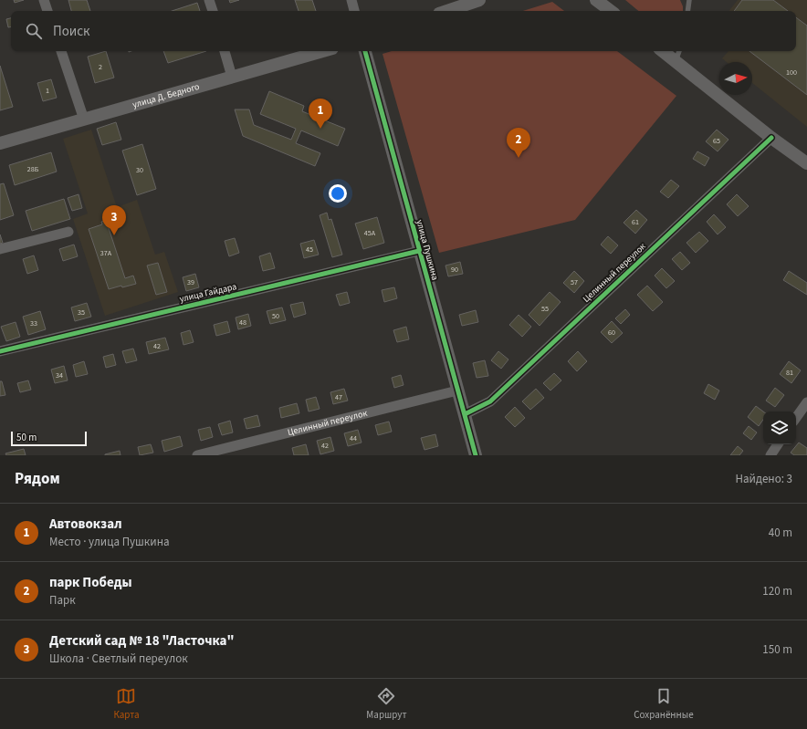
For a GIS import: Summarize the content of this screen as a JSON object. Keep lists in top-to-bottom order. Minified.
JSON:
{"streets":{"street":["улица Д. Бедного","улица Пушкина","Целинный переулок","улица Гайдара"]},"crossings":[["улица Пушкина","Целинный переулок"],["улица Пушкина","улица Гайдара"]],"house_numbers":["2","100","1","65","28Б","30","61","45А","45","37А","90","39","57","55","35","50","48","33","60","42","81","34","47","44","42"],"scale_bar":"50 m","north":"right","page":{"search":"Поиск","pins":["1","2","3"],"scale":"50 m","heading":["Рядом","Найдено: 3"],"list":[{"mark":"1","name":"Автовокзал","note":"Место · улица Пушкина","value":"40 m"},{"mark":"2","name":"парк Победы","note":"Парк","value":"120 m"},{"mark":"3","name":"Детский сад № 18 \"Ласточка\"","note":"Школа · Светлый переулок","value":"150 m"}],"nav":["Карта","Маршрут","Сохранённые"]}}
